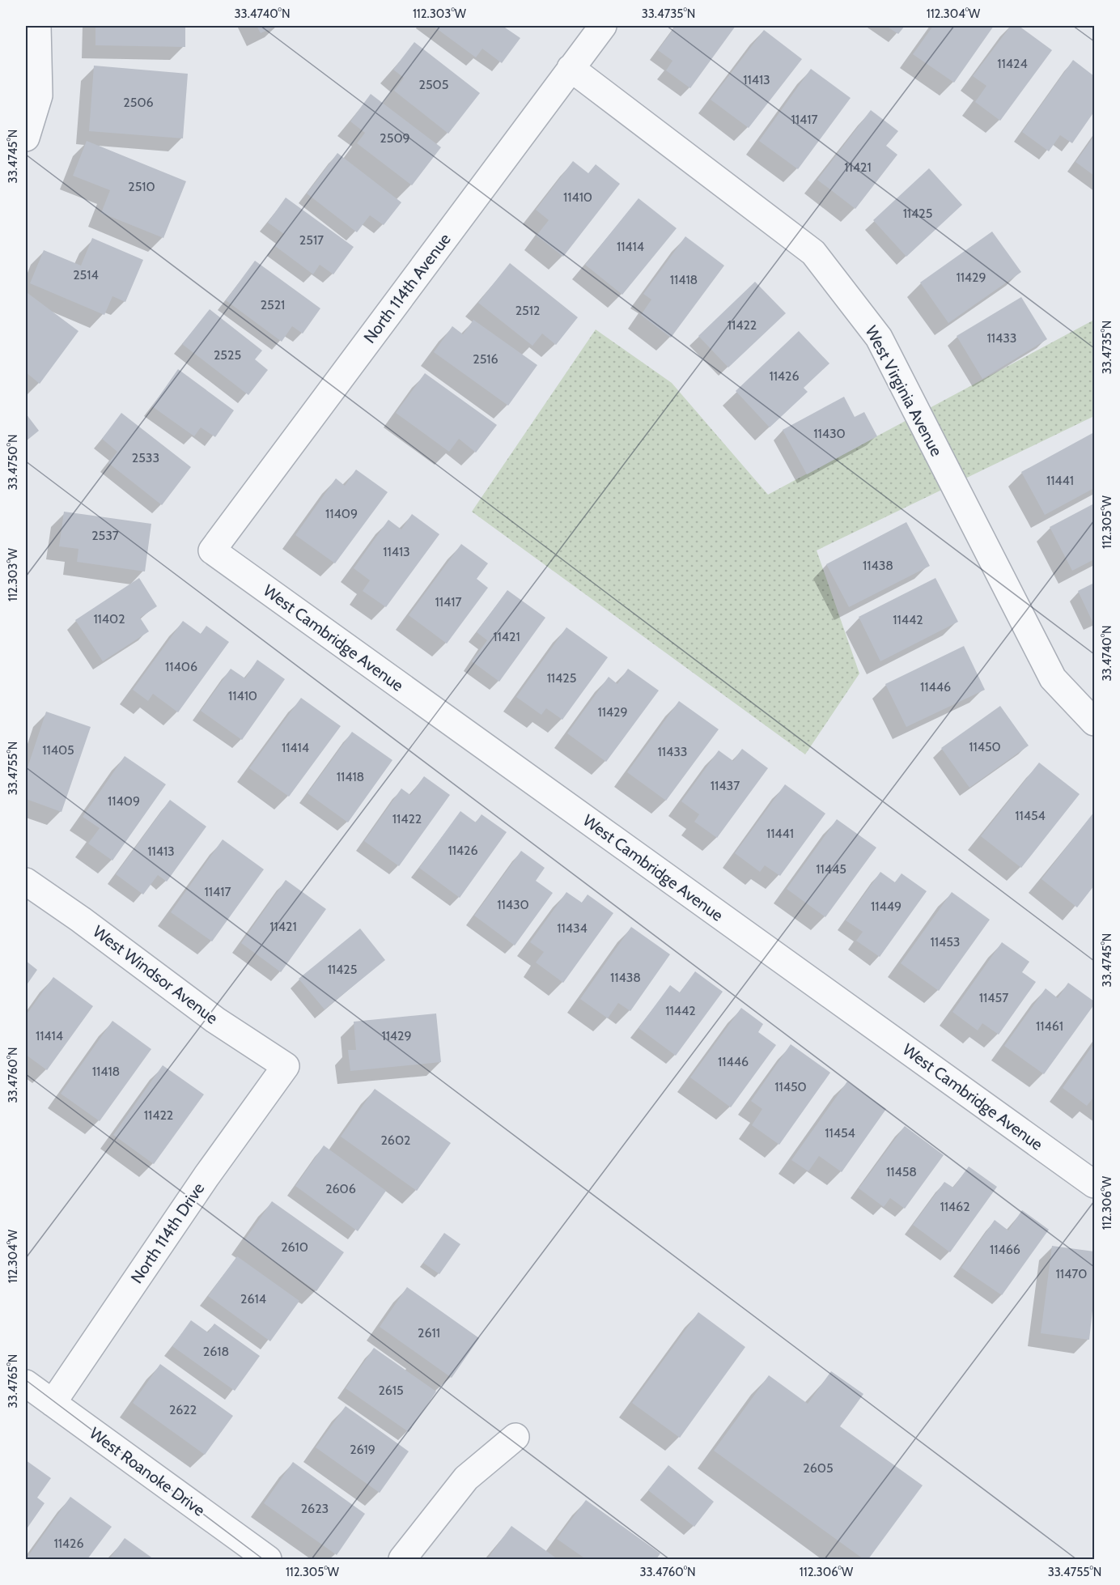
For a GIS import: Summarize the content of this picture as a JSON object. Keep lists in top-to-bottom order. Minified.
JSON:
{"streets":{"street":["North 114th Avenue","West Virginia Avenue","West Cambridge Avenue","West Windsor Avenue","North 114th Drive","West Roanoke Drive"]},"crossings":[["North 114th Avenue","West Virginia Avenue"],["North 114th Avenue","West Cambridge Avenue"],["West Windsor Avenue","North 114th Drive"],["North 114th Drive","West Roanoke Drive"]],"house_numbers":["11424","11413","2505","2506","11417","2509","11421","2510","11410","11425","2517","11414","2514","11429","11418","2521","2512","11422","11433","2525","2516","11426","11430","2533","11441","11409","2537","11413","11438","11417","11402","11442","11421","11406","11425","11446","11410","11429","11450","11414","11405","11433","11418","11437","11409","11454","11422","11441","11426","11413","11445","11417","11430","11449","11421","11434","11453","11425","11438","11457","11442","11461","11414","11429","11446","11418","11450","11422","11454","2602","11458","2606","11462","2610","11466","11470","2614","2611","2618","2615","2622","2619","2605","2623","11426"],"coordinates":["33.4740°N","112.303°W","33.4735°N","112.304°W","33.4745°N","33.4750°N","112.305°W","33.4755°N","33.4760°N","112.306°W","33.4765°N"]}
